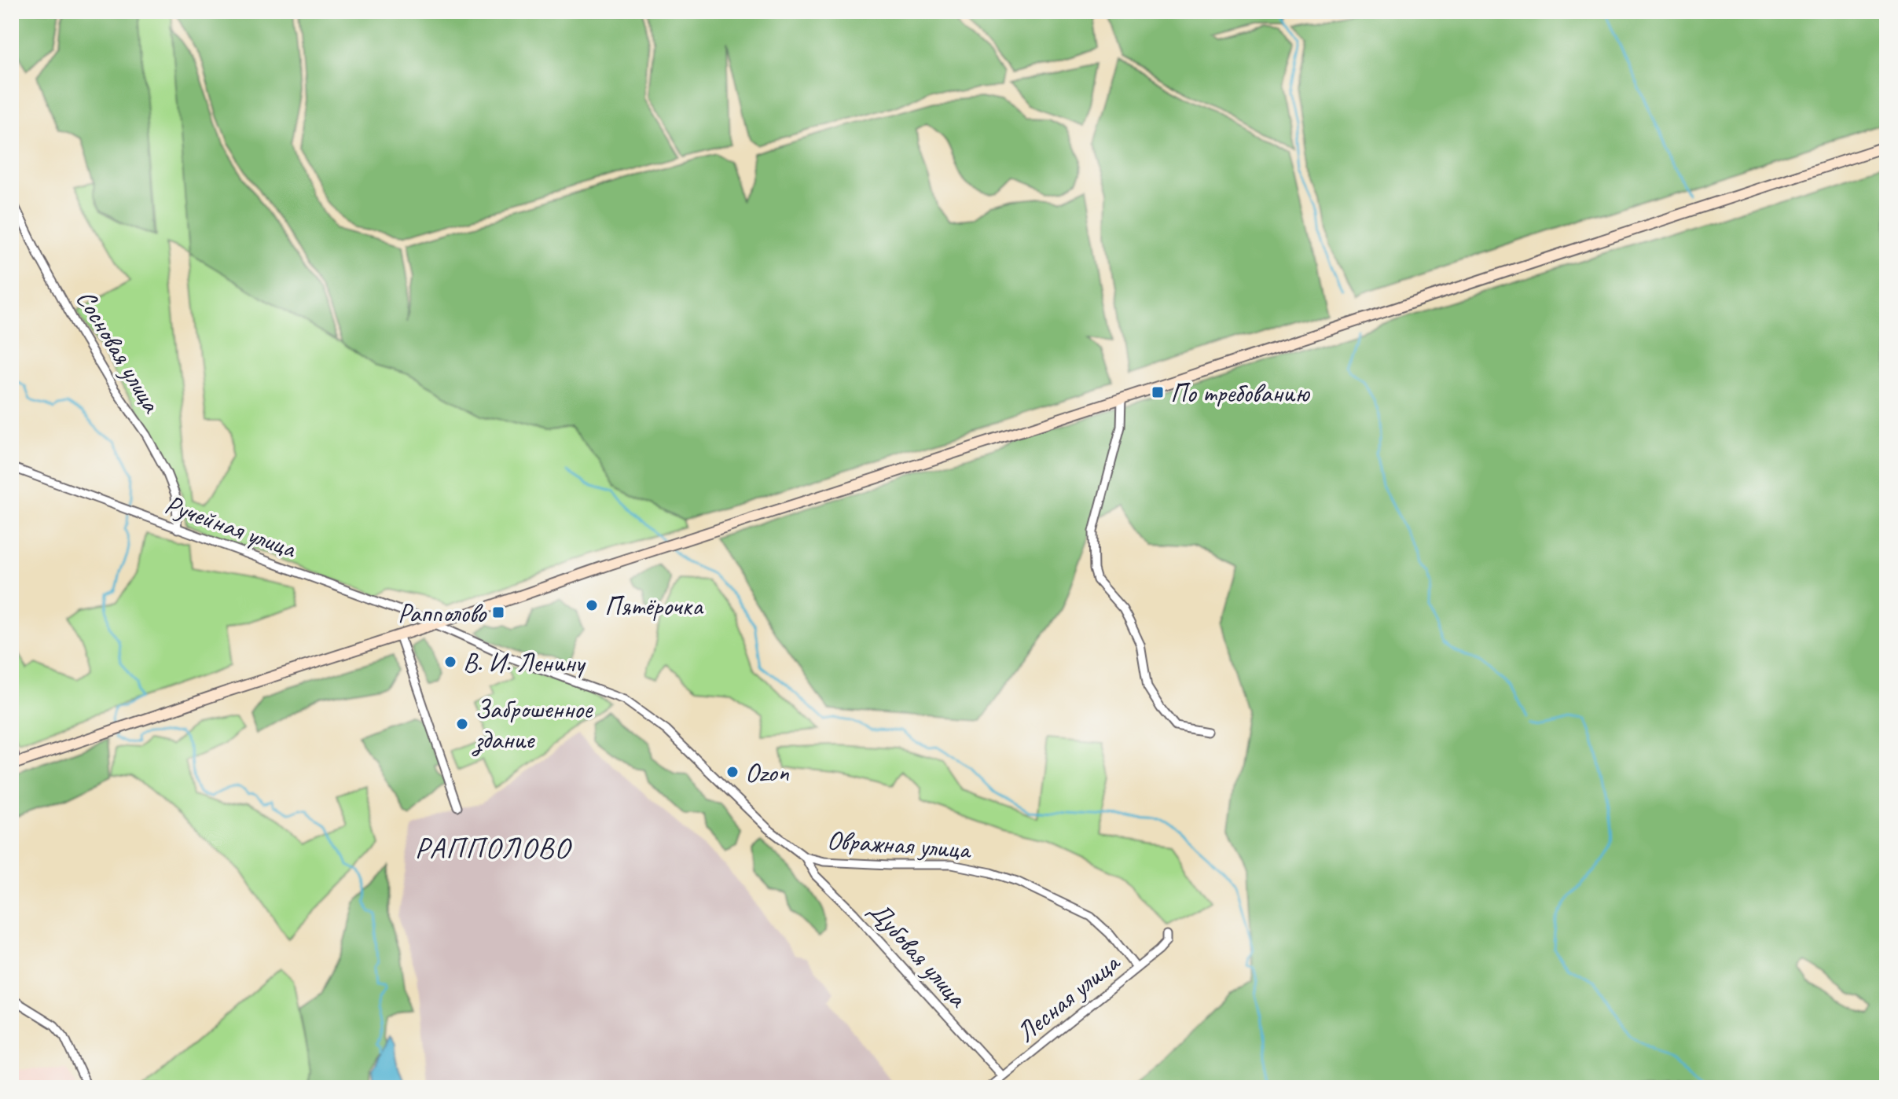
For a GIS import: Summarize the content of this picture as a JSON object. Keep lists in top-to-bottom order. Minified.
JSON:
{"streets":{"street":["Сосновая улица","Ручейная улица","Овражная улица","Дубовая улица","Лесная улица"]},"crossings":[["Сосновая улица","Ручейная улица"],["Ручейная улица","Овражная улица"],["Овражная улица","Дубовая улица"],["Овражная улица","Лесная улица"],["Дубовая улица","Лесная улица"]],"districts":["РАППОЛОВО"],"places":{"transit":["По требованию","Рапполово"],"other":["Пятёрочка","В. И. Ленину","Заброшенное здание","Ozon"]}}
